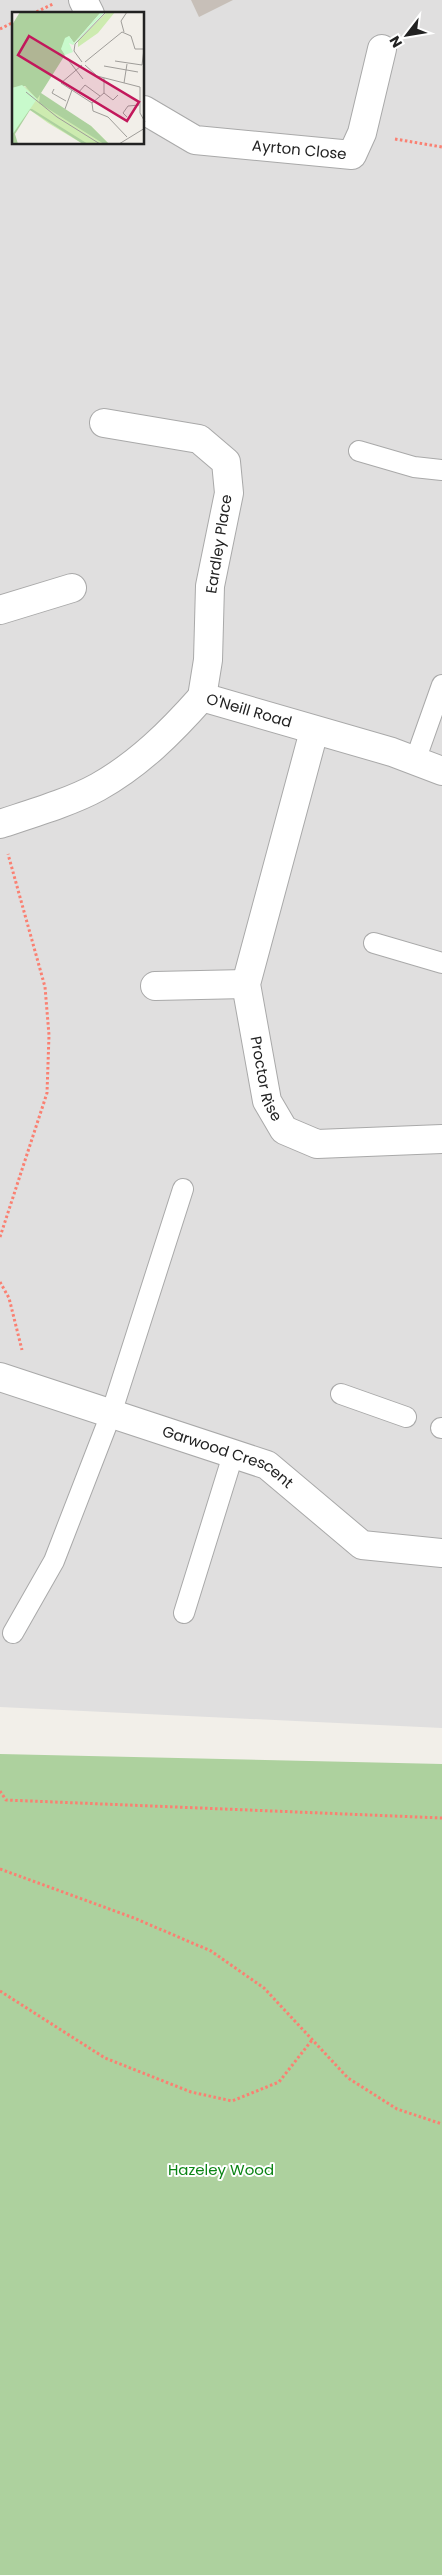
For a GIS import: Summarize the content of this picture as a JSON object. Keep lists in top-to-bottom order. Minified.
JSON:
{"streets":{"street":["Ayrton Close","Eardley Place","O'Neill Road","Proctor Rise","Garwood Crescent"]},"crossings":[["Eardley Place","O'Neill Road"],["O'Neill Road","Proctor Rise"]],"parks":["Hazeley Wood"],"north":"bottom left"}
